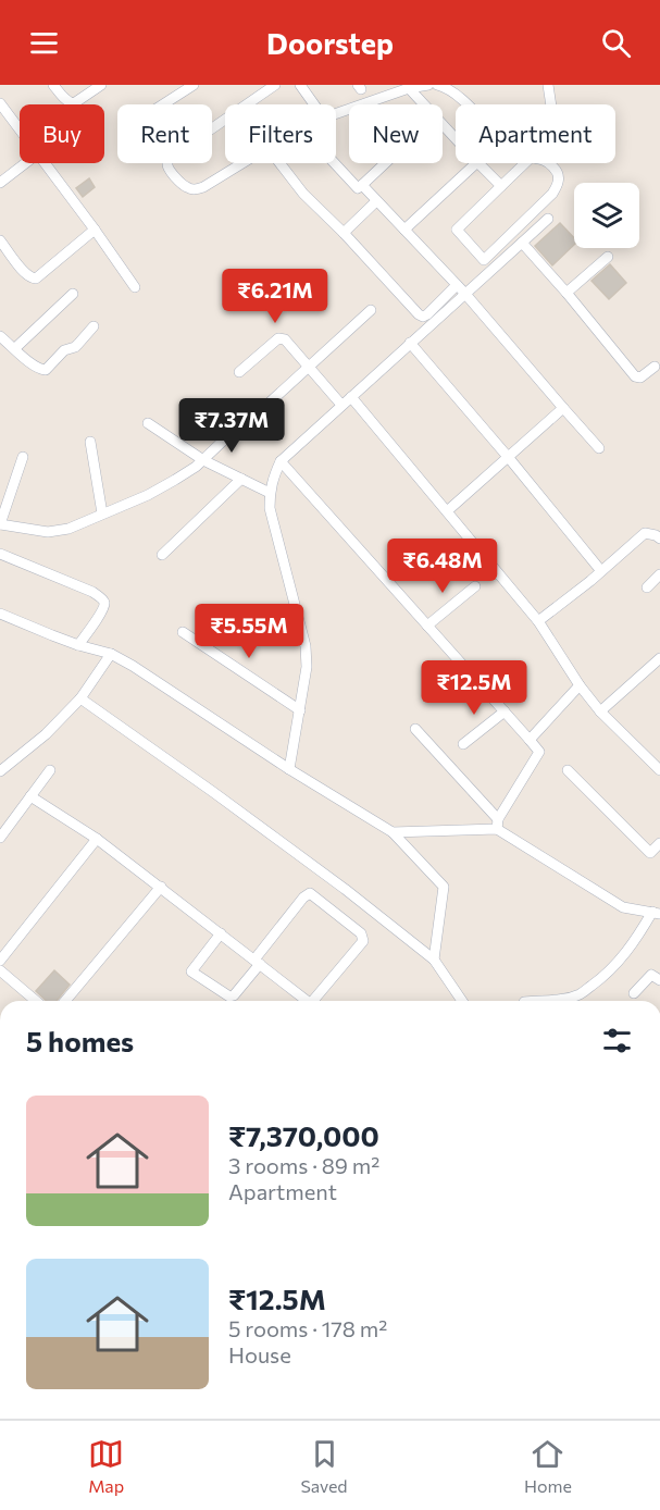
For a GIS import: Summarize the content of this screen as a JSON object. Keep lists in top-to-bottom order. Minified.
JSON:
{"page":{"header":"Doorstep","chip":["Buy","Rent","Filters","New","Apartment"],"price":["₹6.21M","₹7.37M","₹6.48M","₹5.55M","₹12.5M"],"heading":"5 homes","list":[{"name":"₹7,370,000","note":"3 rooms · 89 m² · Apartment"},{"name":"₹12.5M","note":"5 rooms · 178 m² · House"}],"tabs":["Map","Saved","Home"]}}
